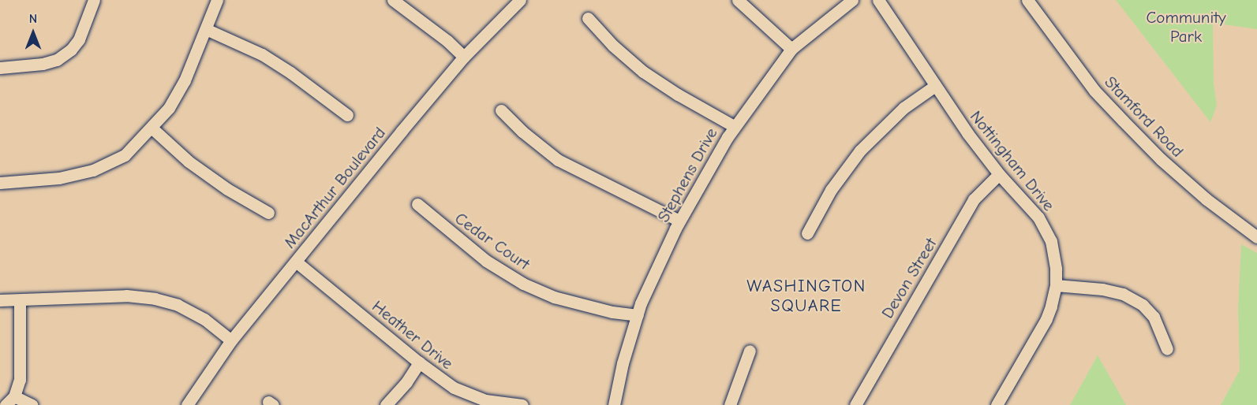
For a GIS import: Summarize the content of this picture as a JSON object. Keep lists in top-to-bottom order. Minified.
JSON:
{"streets":{"street":["Stamford Road","Nottingham Drive","Stephens Drive","MacArthur Boulevard","Cedar Court","Devon Street","Heather Drive"]},"crossings":[["Nottingham Drive","Devon Street"],["Stephens Drive","Cedar Court"],["MacArthur Boulevard","Heather Drive"]],"districts":["WASHINGTON SQUARE"],"parks":["Community Park"],"north":"top"}
